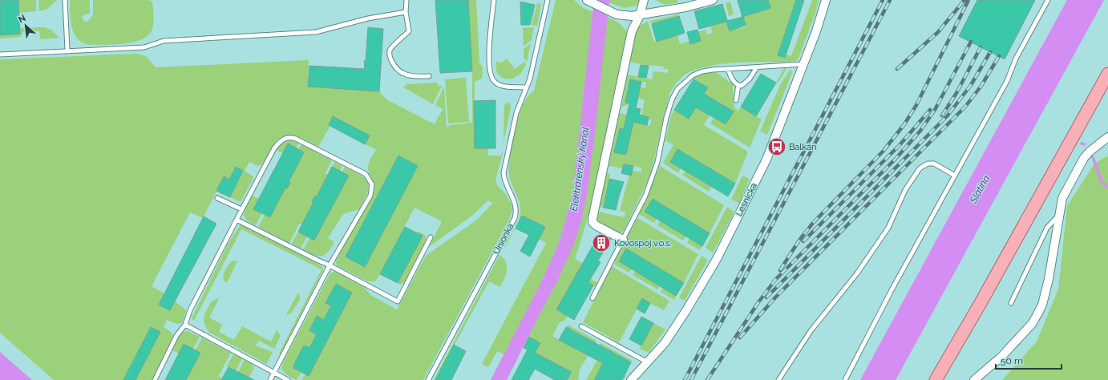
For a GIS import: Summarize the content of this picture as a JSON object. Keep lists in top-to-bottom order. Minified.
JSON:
{"streets":{"street":["Lesnícka"],"lane":["Unionka"]},"water":["Elektrárenský kanál","Slatina"],"places":{"bus stop":["Balkán"],"building":["Kovospoj v.o.s."]},"scale_bar":"50 m","north":"top left"}
